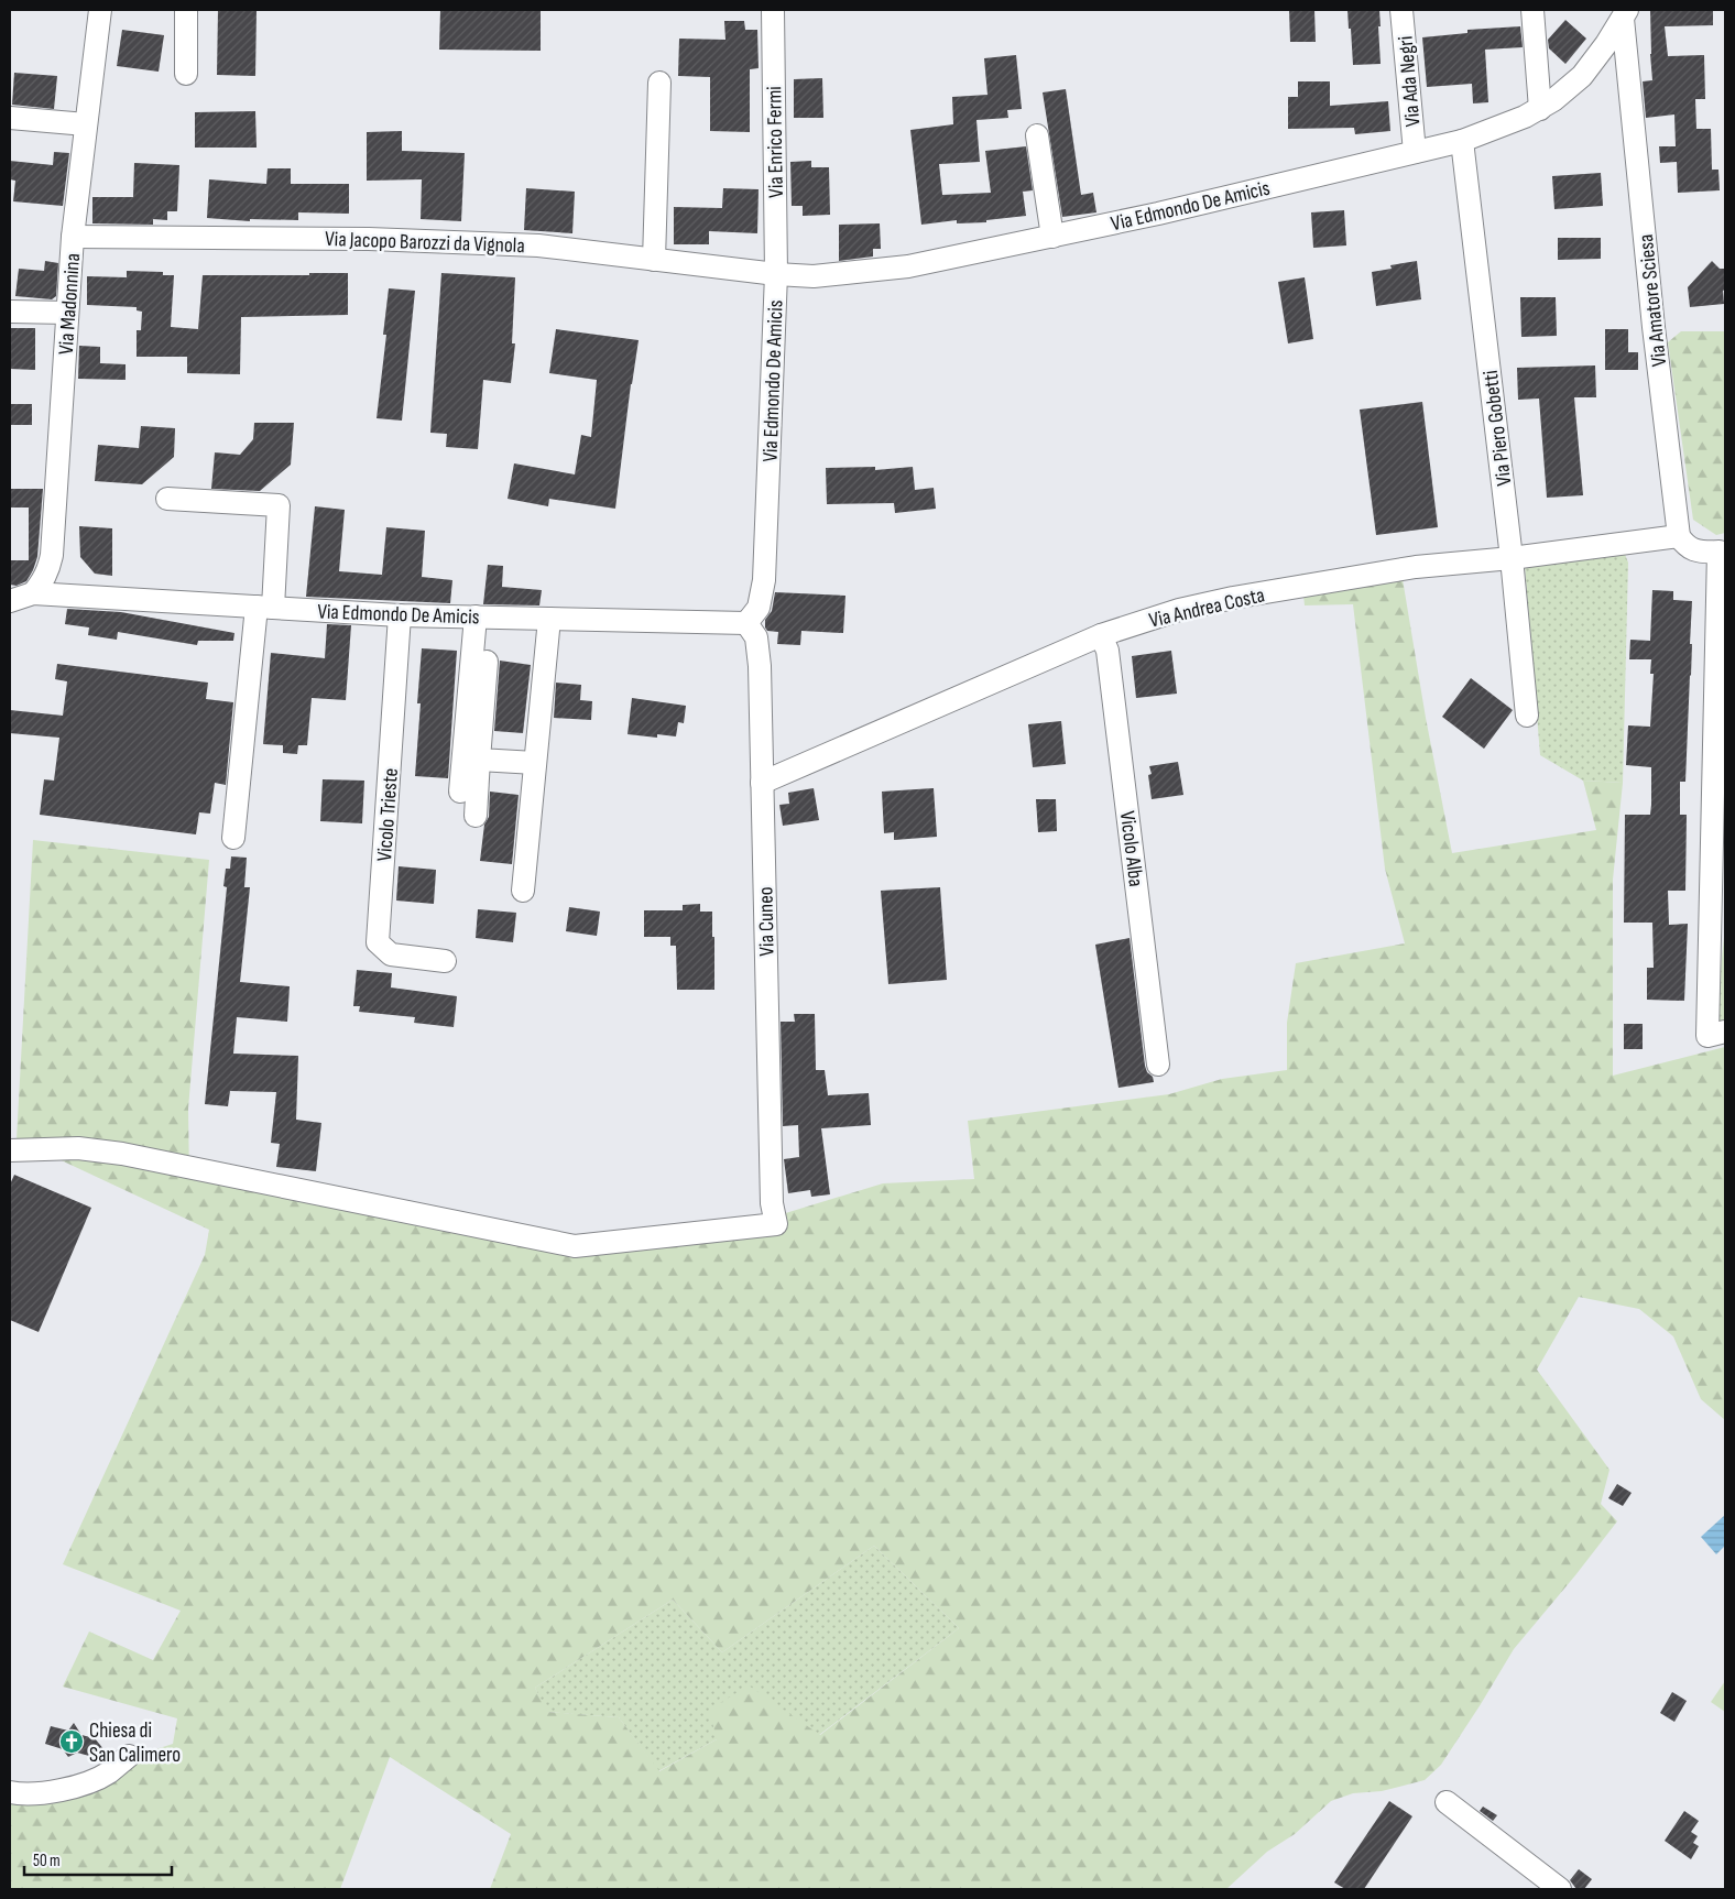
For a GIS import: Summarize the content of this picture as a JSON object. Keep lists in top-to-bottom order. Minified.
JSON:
{"streets":{"street":["Via Ada Negri","Via Enrico Fermi","Via Edmondo De Amicis","Via Jacopo Barozzi da Vignola","Via Amatore Sciesa","Via Madonnina","Via Piero Gobetti","Via Andrea Costa","Vicolo Trieste","Vicolo Alba","Via Cuneo"]},"crossings":[["Via Ada Negri","Via Edmondo De Amicis"],["Via Enrico Fermi","Via Edmondo De Amicis"],["Via Enrico Fermi","Via Jacopo Barozzi da Vignola"],["Via Edmondo De Amicis","Via Jacopo Barozzi da Vignola"],["Via Edmondo De Amicis","Via Amatore Sciesa"],["Via Edmondo De Amicis","Via Madonnina"],["Via Edmondo De Amicis","Via Piero Gobetti"],["Via Edmondo De Amicis","Vicolo Trieste"],["Via Edmondo De Amicis","Via Cuneo"],["Via Jacopo Barozzi da Vignola","Via Madonnina"],["Via Amatore Sciesa","Via Andrea Costa"],["Via Piero Gobetti","Via Andrea Costa"],["Via Andrea Costa","Vicolo Alba"],["Via Andrea Costa","Via Cuneo"]],"places":{"church":["Chiesa di San Calimero"]},"scale_bar":"50 m"}
